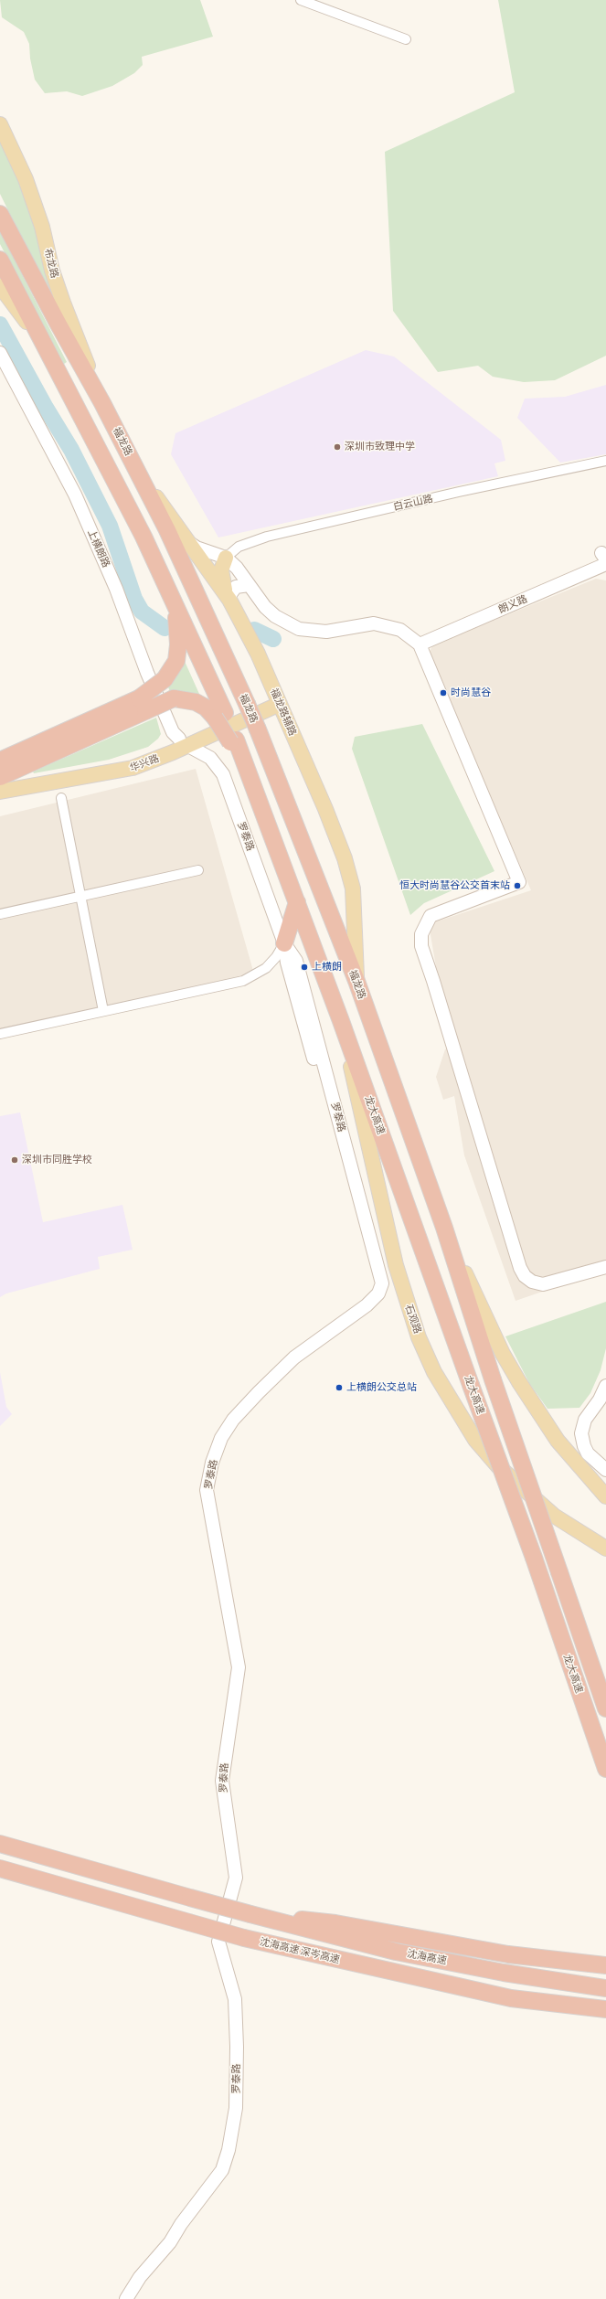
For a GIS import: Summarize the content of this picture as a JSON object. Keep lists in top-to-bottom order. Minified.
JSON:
{"streets":{"highway":["福龙路","龙大高速","沈海高速 深岑高速","沈海高速"],"main road":["布龙路","福龙路辅路","华兴路","石观路"],"street":["白云山路","上横朗路","朗义路","罗泰路"]},"crossings":[["布龙路","福龙路"],["福龙路","福龙路辅路"],["福龙路","龙大高速"],["上横朗路","华兴路"],["上横朗路","罗泰路"],["福龙路辅路","华兴路"],["华兴路","罗泰路"],["龙大高速","石观路"]],"places":["深圳市致理中学","时尚慧谷","恒大时尚慧谷公交首末站","上横朗","深圳市同胜学校","上横朗公交总站"]}
